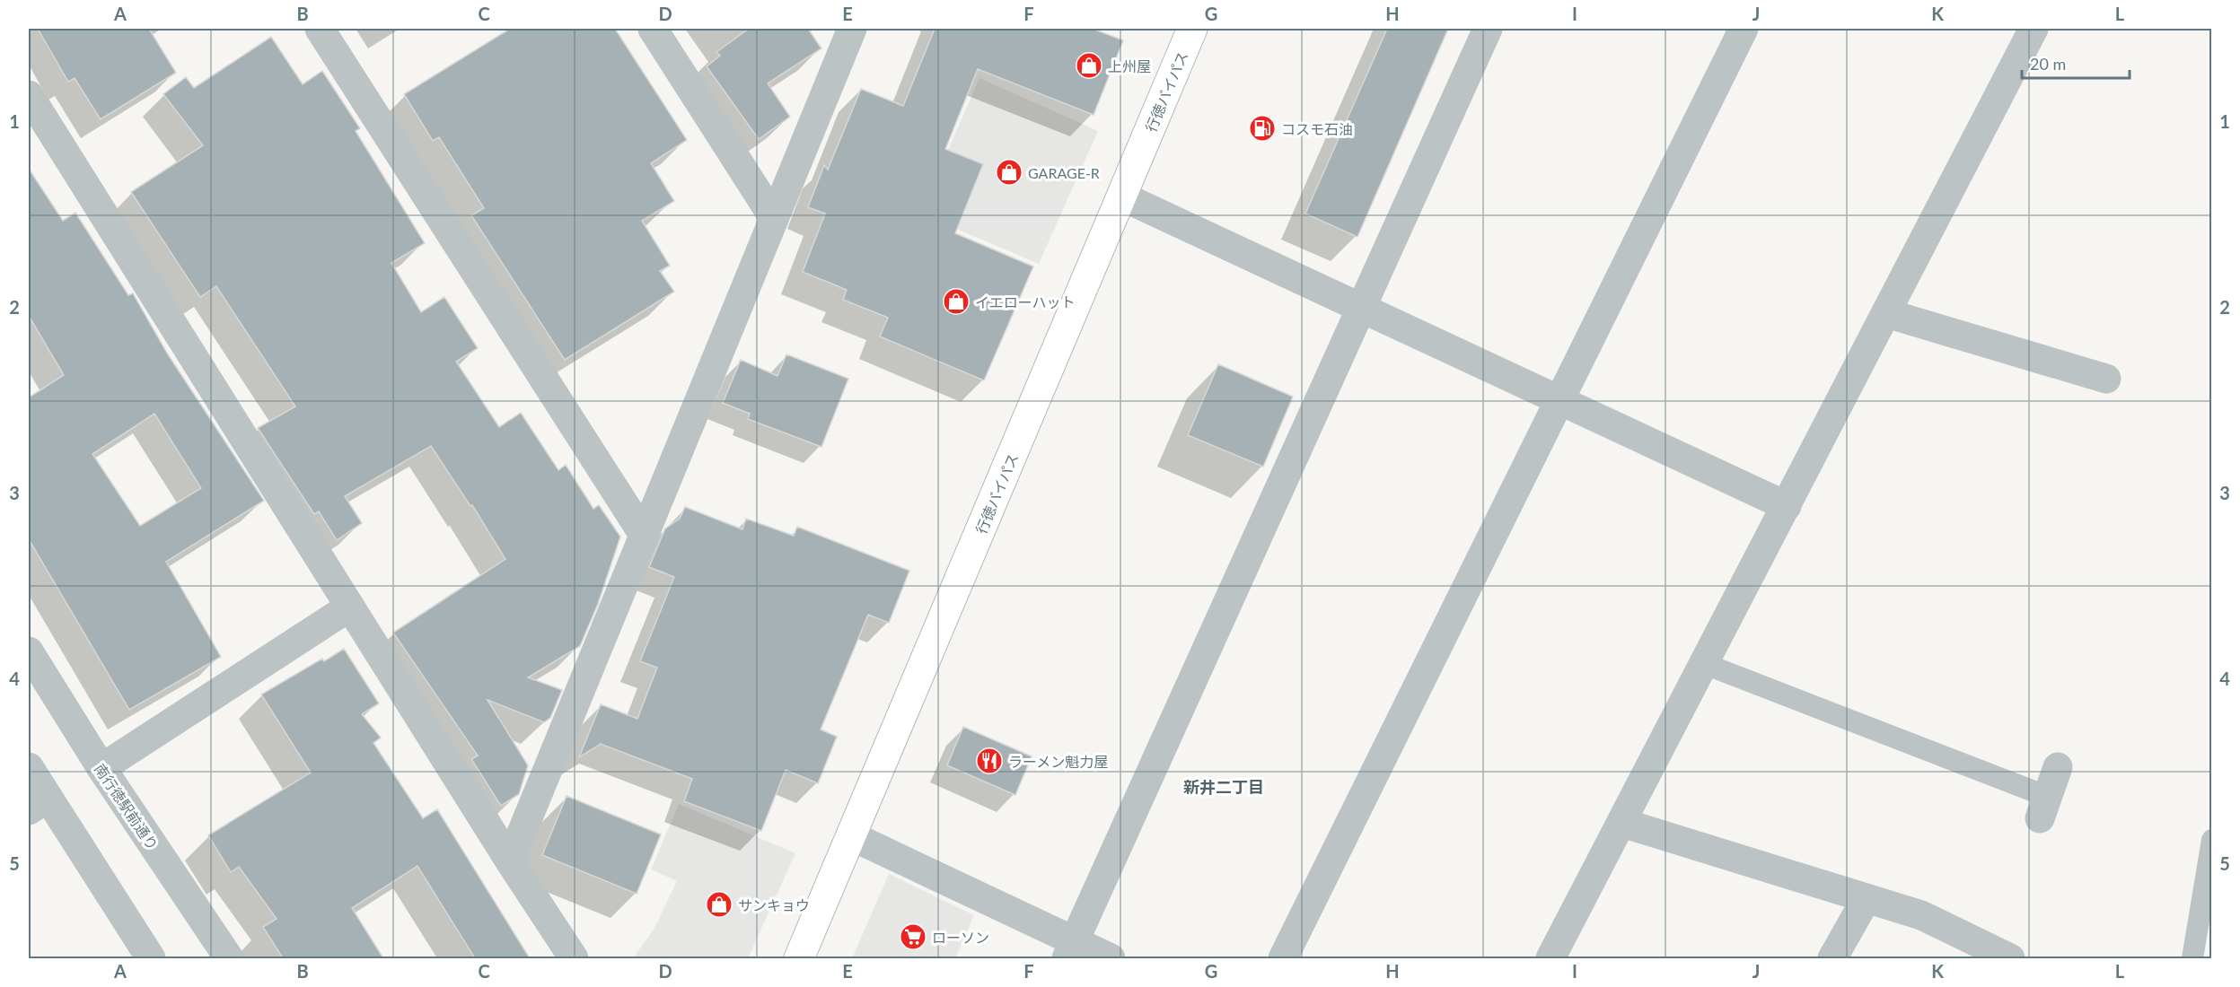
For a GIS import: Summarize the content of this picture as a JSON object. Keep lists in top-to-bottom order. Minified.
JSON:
{"streets":{"main road":["行徳バイパス"],"street":["南行徳駅前通り"]},"districts":["新井二丁目"],"places":{"shop":["上州屋","GARAGE-R","イエローハット","サンキョウ"],"fuel station":["コスモ石油"],"restaurant":["ラーメン魁力屋"],"supermarket":["ローソン"]},"scale_bar":"20 m","grid":{"columns":["A","B","C","D","E","F","G","H","I","J","K","L"],"rows":["1","2","3","4","5"]}}
